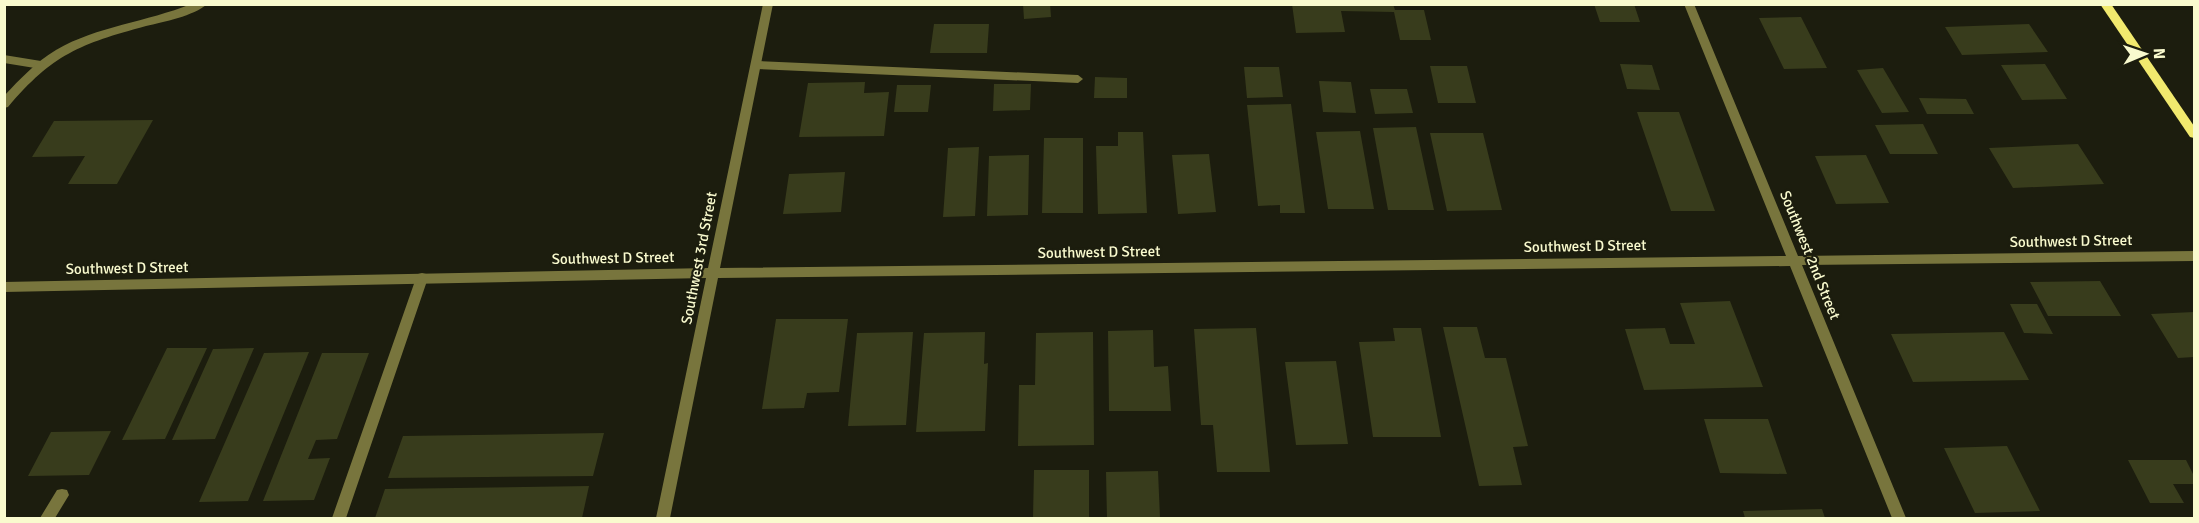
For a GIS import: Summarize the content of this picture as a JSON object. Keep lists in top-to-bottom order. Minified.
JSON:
{"streets":{"street":["Southwest D Street","Southwest 2nd Street","Southwest 3rd Street"]},"crossings":[["Southwest D Street","Southwest 2nd Street"],["Southwest D Street","Southwest 3rd Street"]],"north":"right"}
